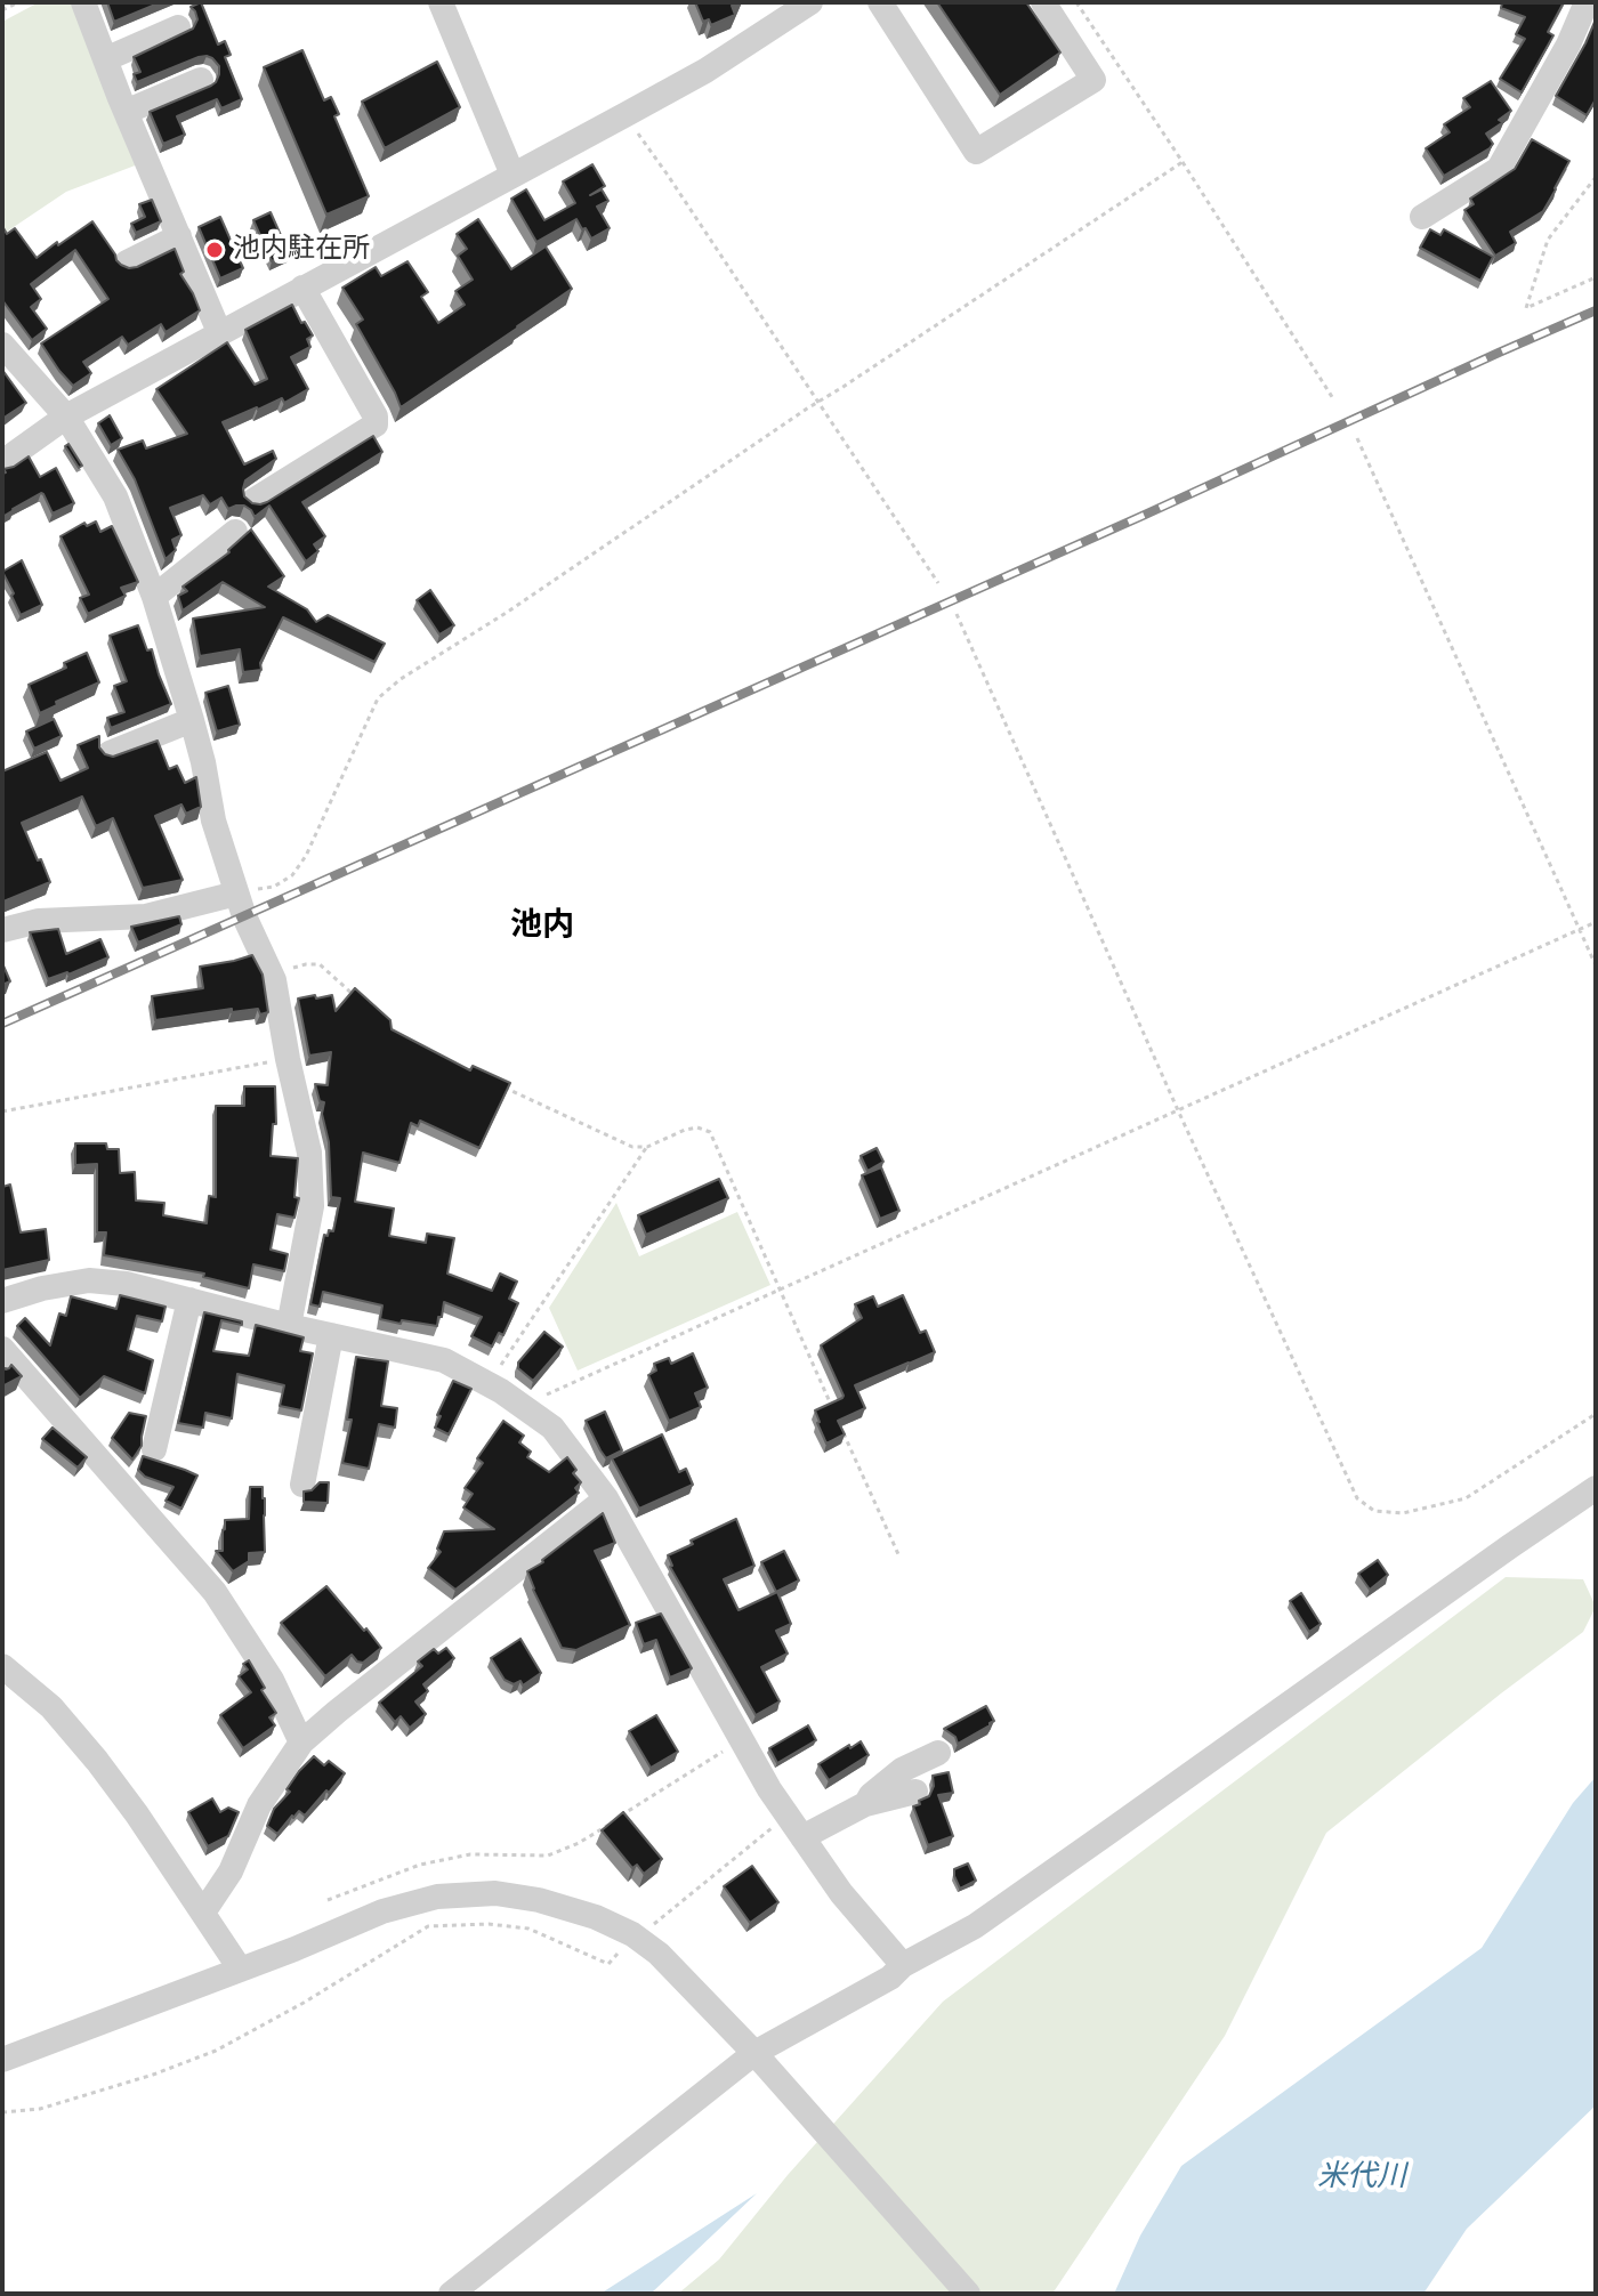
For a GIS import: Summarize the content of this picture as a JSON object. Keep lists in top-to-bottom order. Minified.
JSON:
{"districts":["池内"],"water":["米代川"],"places":["池内駐在所"]}
